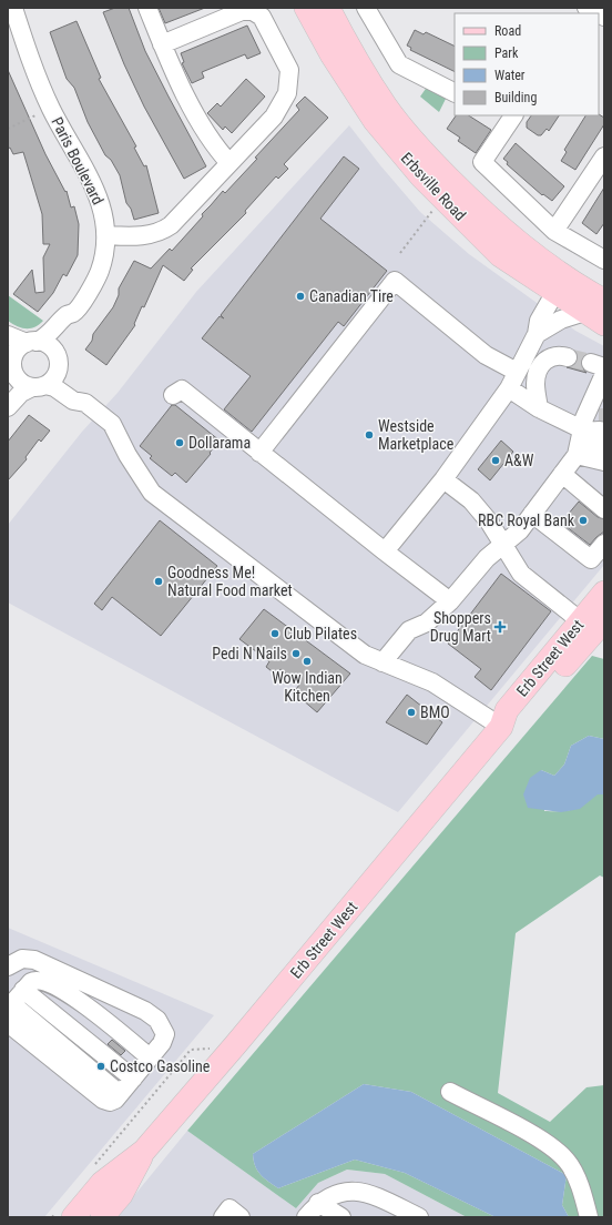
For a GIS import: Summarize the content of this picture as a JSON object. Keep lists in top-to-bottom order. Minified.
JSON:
{"streets":{"main road":["Erbsville Road","Erb Street West"],"street":["Paris Boulevard"]},"places":{"other":["Canadian Tire","Westside Marketplace","Dollarama","A&W","RBC Royal Bank","Goodness Me! Natural Food market","Club Pilates","Pedi N Nails","Wow Indian Kitchen","BMO","Costco Gasoline"],"health":["Shoppers Drug Mart"]},"legend":["Road","Park","Water","Building"]}
